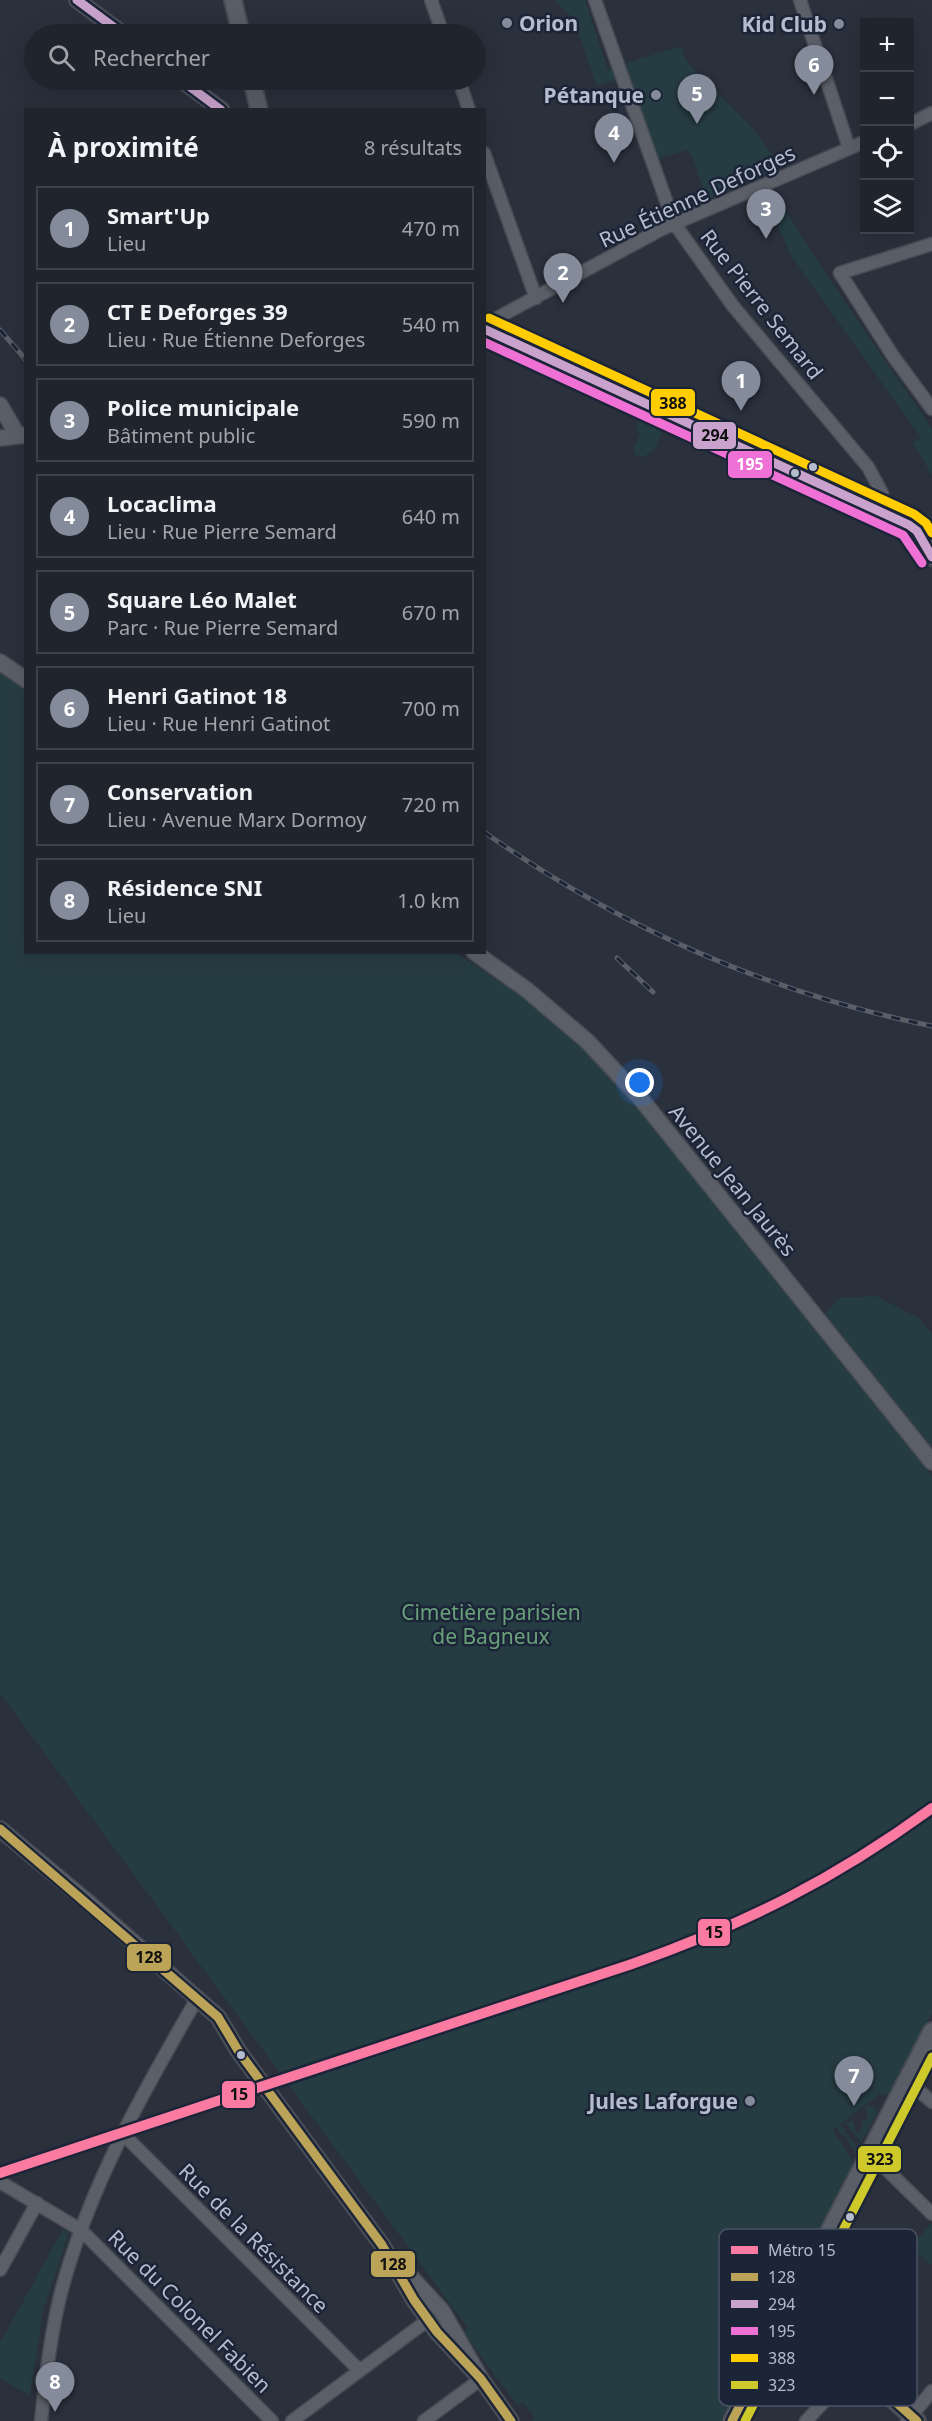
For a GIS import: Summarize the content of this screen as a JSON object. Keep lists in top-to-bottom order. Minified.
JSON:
{"streets":{"street":["Rue Étienne Deforges","Rue Pierre Semard","Avenue Jean Jaurès","Rue de la Résistance","Rue du Colonel Fabien"]},"crossings":[["Rue Étienne Deforges","Rue Pierre Semard"]],"parks":["Cimetière parisien de Bagneux"],"places":["Orion","Kid Club","Pétanque","Jules Laforgue"],"lines":["transit line 294","transit line 388","transit line 195","metro line 15","transit line 128","transit line 323"],"legend":["Métro 15","128","294","195","388","323"],"page":{"map_buttons":["+","−"],"search":"Rechercher","pins":["6","5","4","3","2","1","7","8"],"heading":["À proximité","8 résultats"],"list":[{"mark":"1","name":"Smart'Up","note":"Lieu","value":"470 m"},{"mark":"2","name":"CT E Deforges 39","note":"Lieu · Rue Étienne Deforges","value":"540 m"},{"mark":"3","name":"Police municipale","note":"Bâtiment public","value":"590 m"},{"mark":"4","name":"Locaclima","note":"Lieu · Rue Pierre Semard","value":"640 m"},{"mark":"5","name":"Square Léo Malet","note":"Parc · Rue Pierre Semard","value":"670 m"},{"mark":"6","name":"Henri Gatinot 18","note":"Lieu · Rue Henri Gatinot","value":"700 m"},{"mark":"7","name":"Conservation","note":"Lieu · Avenue Marx Dormoy","value":"720 m"},{"mark":"8","name":"Résidence SNI","note":"Lieu","value":"1.0 km"}]}}
